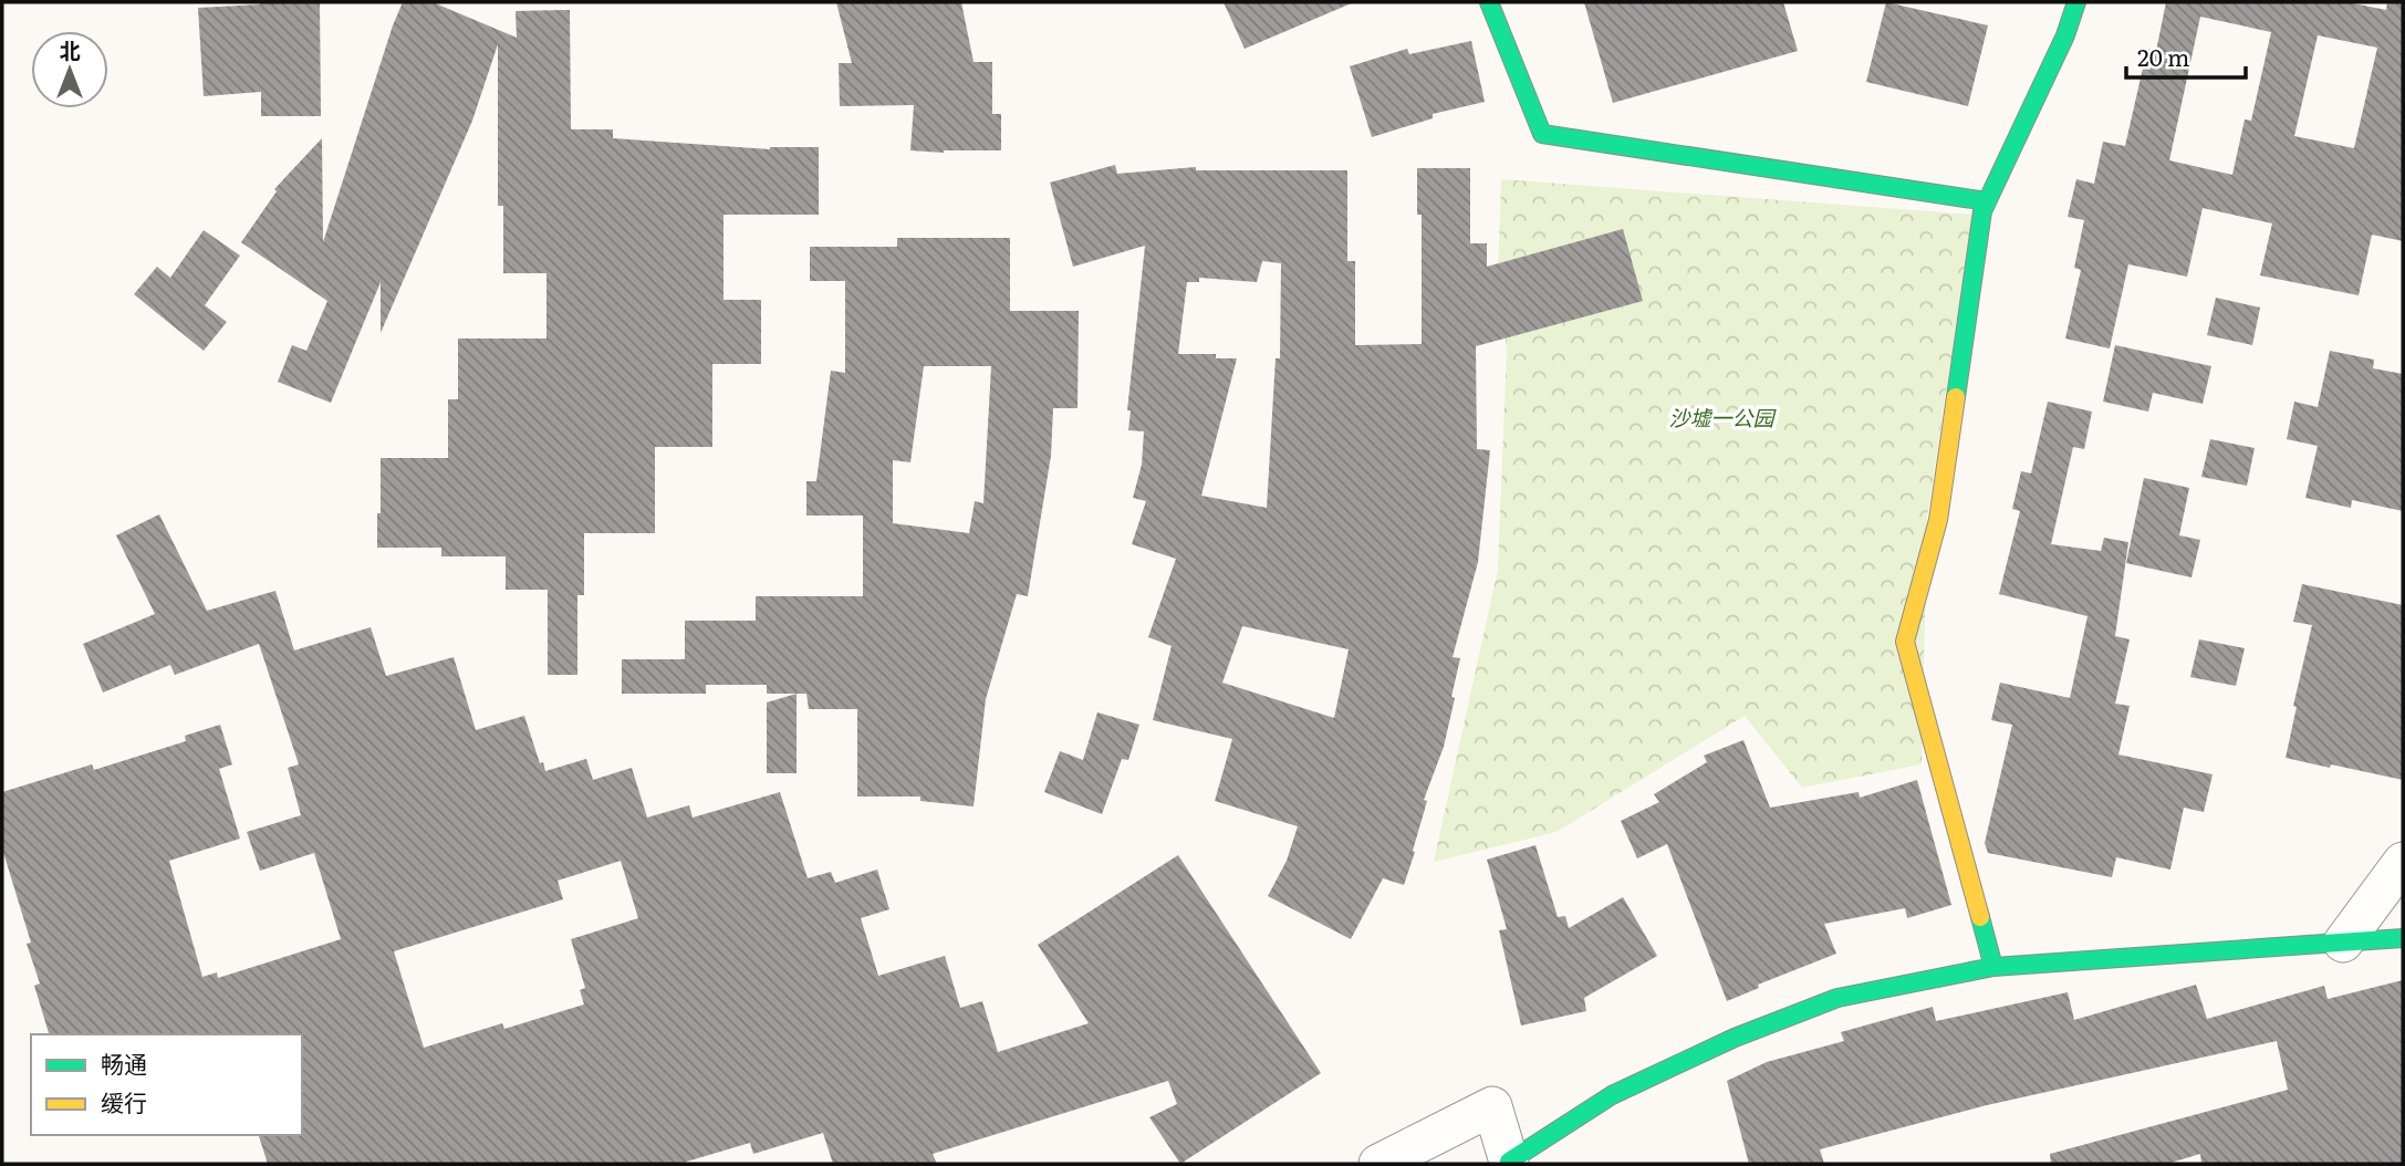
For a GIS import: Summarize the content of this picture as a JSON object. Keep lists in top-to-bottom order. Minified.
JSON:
{"parks":["沙墟一公园"],"legend":["畅通","缓行"],"scale_bar":"20 m","north":"top"}
